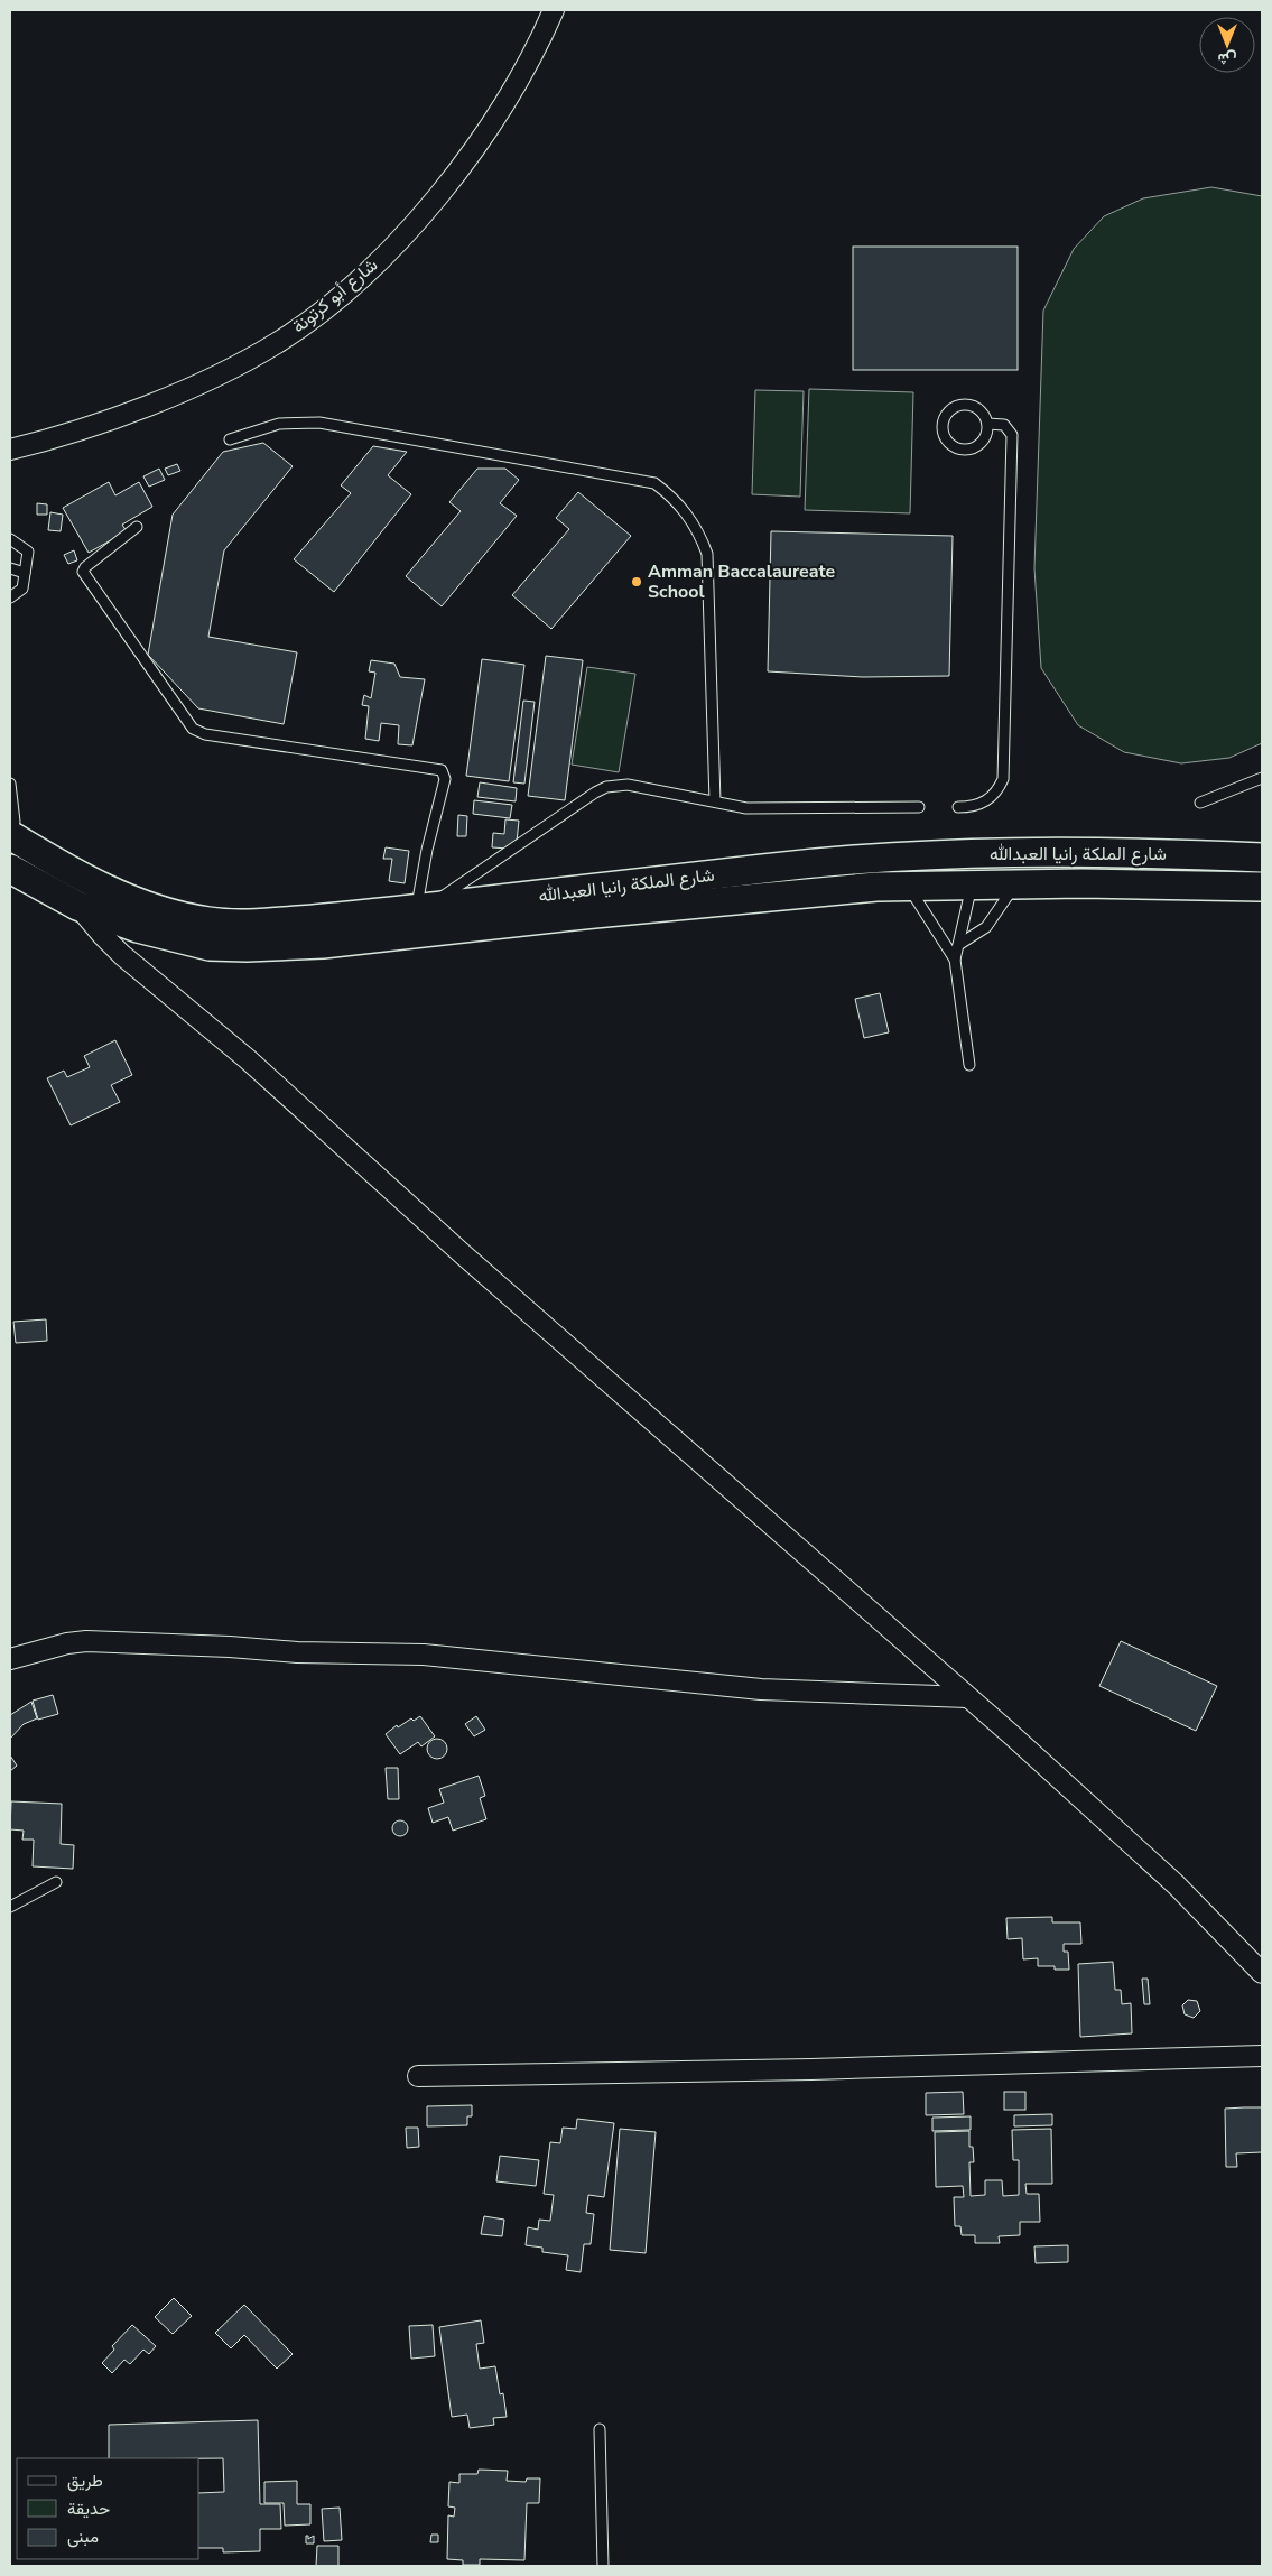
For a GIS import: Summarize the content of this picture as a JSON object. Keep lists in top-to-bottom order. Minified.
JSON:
{"streets":{"main road":["شارع الملكة رانيا العبدالله"],"street":["شارع أبو كرتونة"]},"places":["Amman Baccalaureate School"],"legend":["طريق","حديقة","مبنى"],"north":"bottom"}
